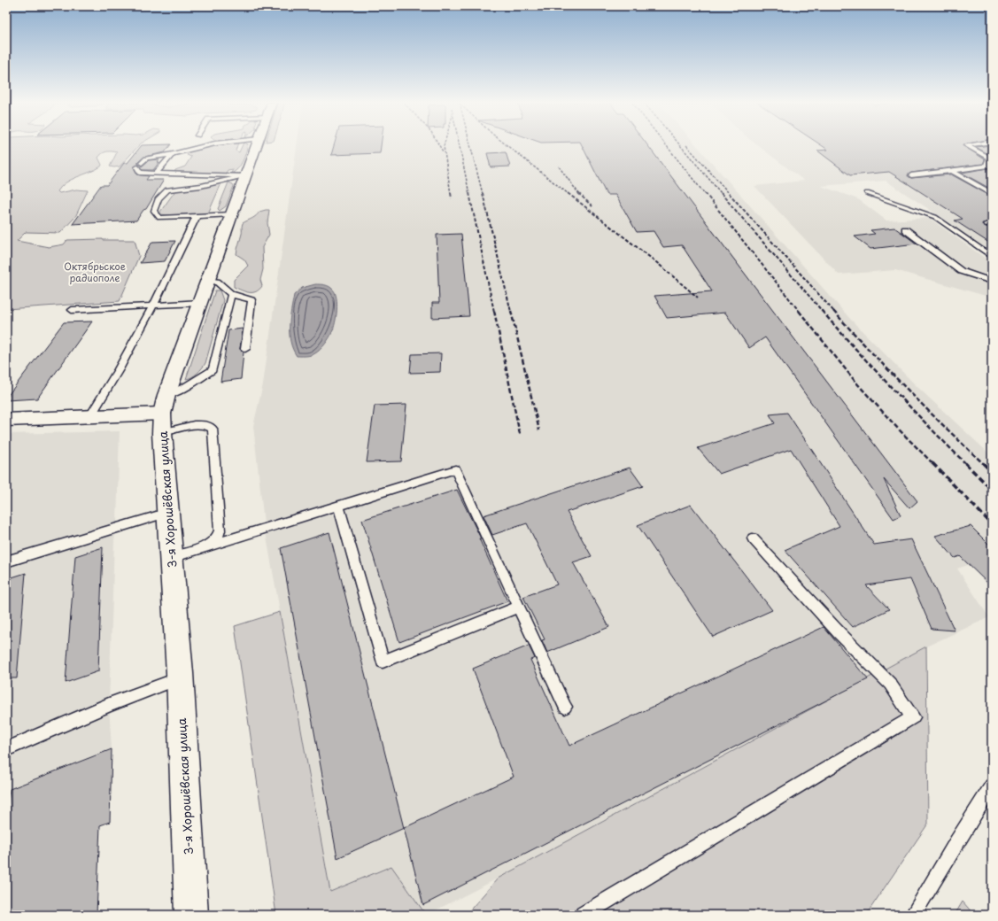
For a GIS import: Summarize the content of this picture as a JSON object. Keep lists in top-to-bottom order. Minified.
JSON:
{"streets":{"street":["3-я Хорошёвская улица"]},"parks":["Октябрьское радиополе"]}
